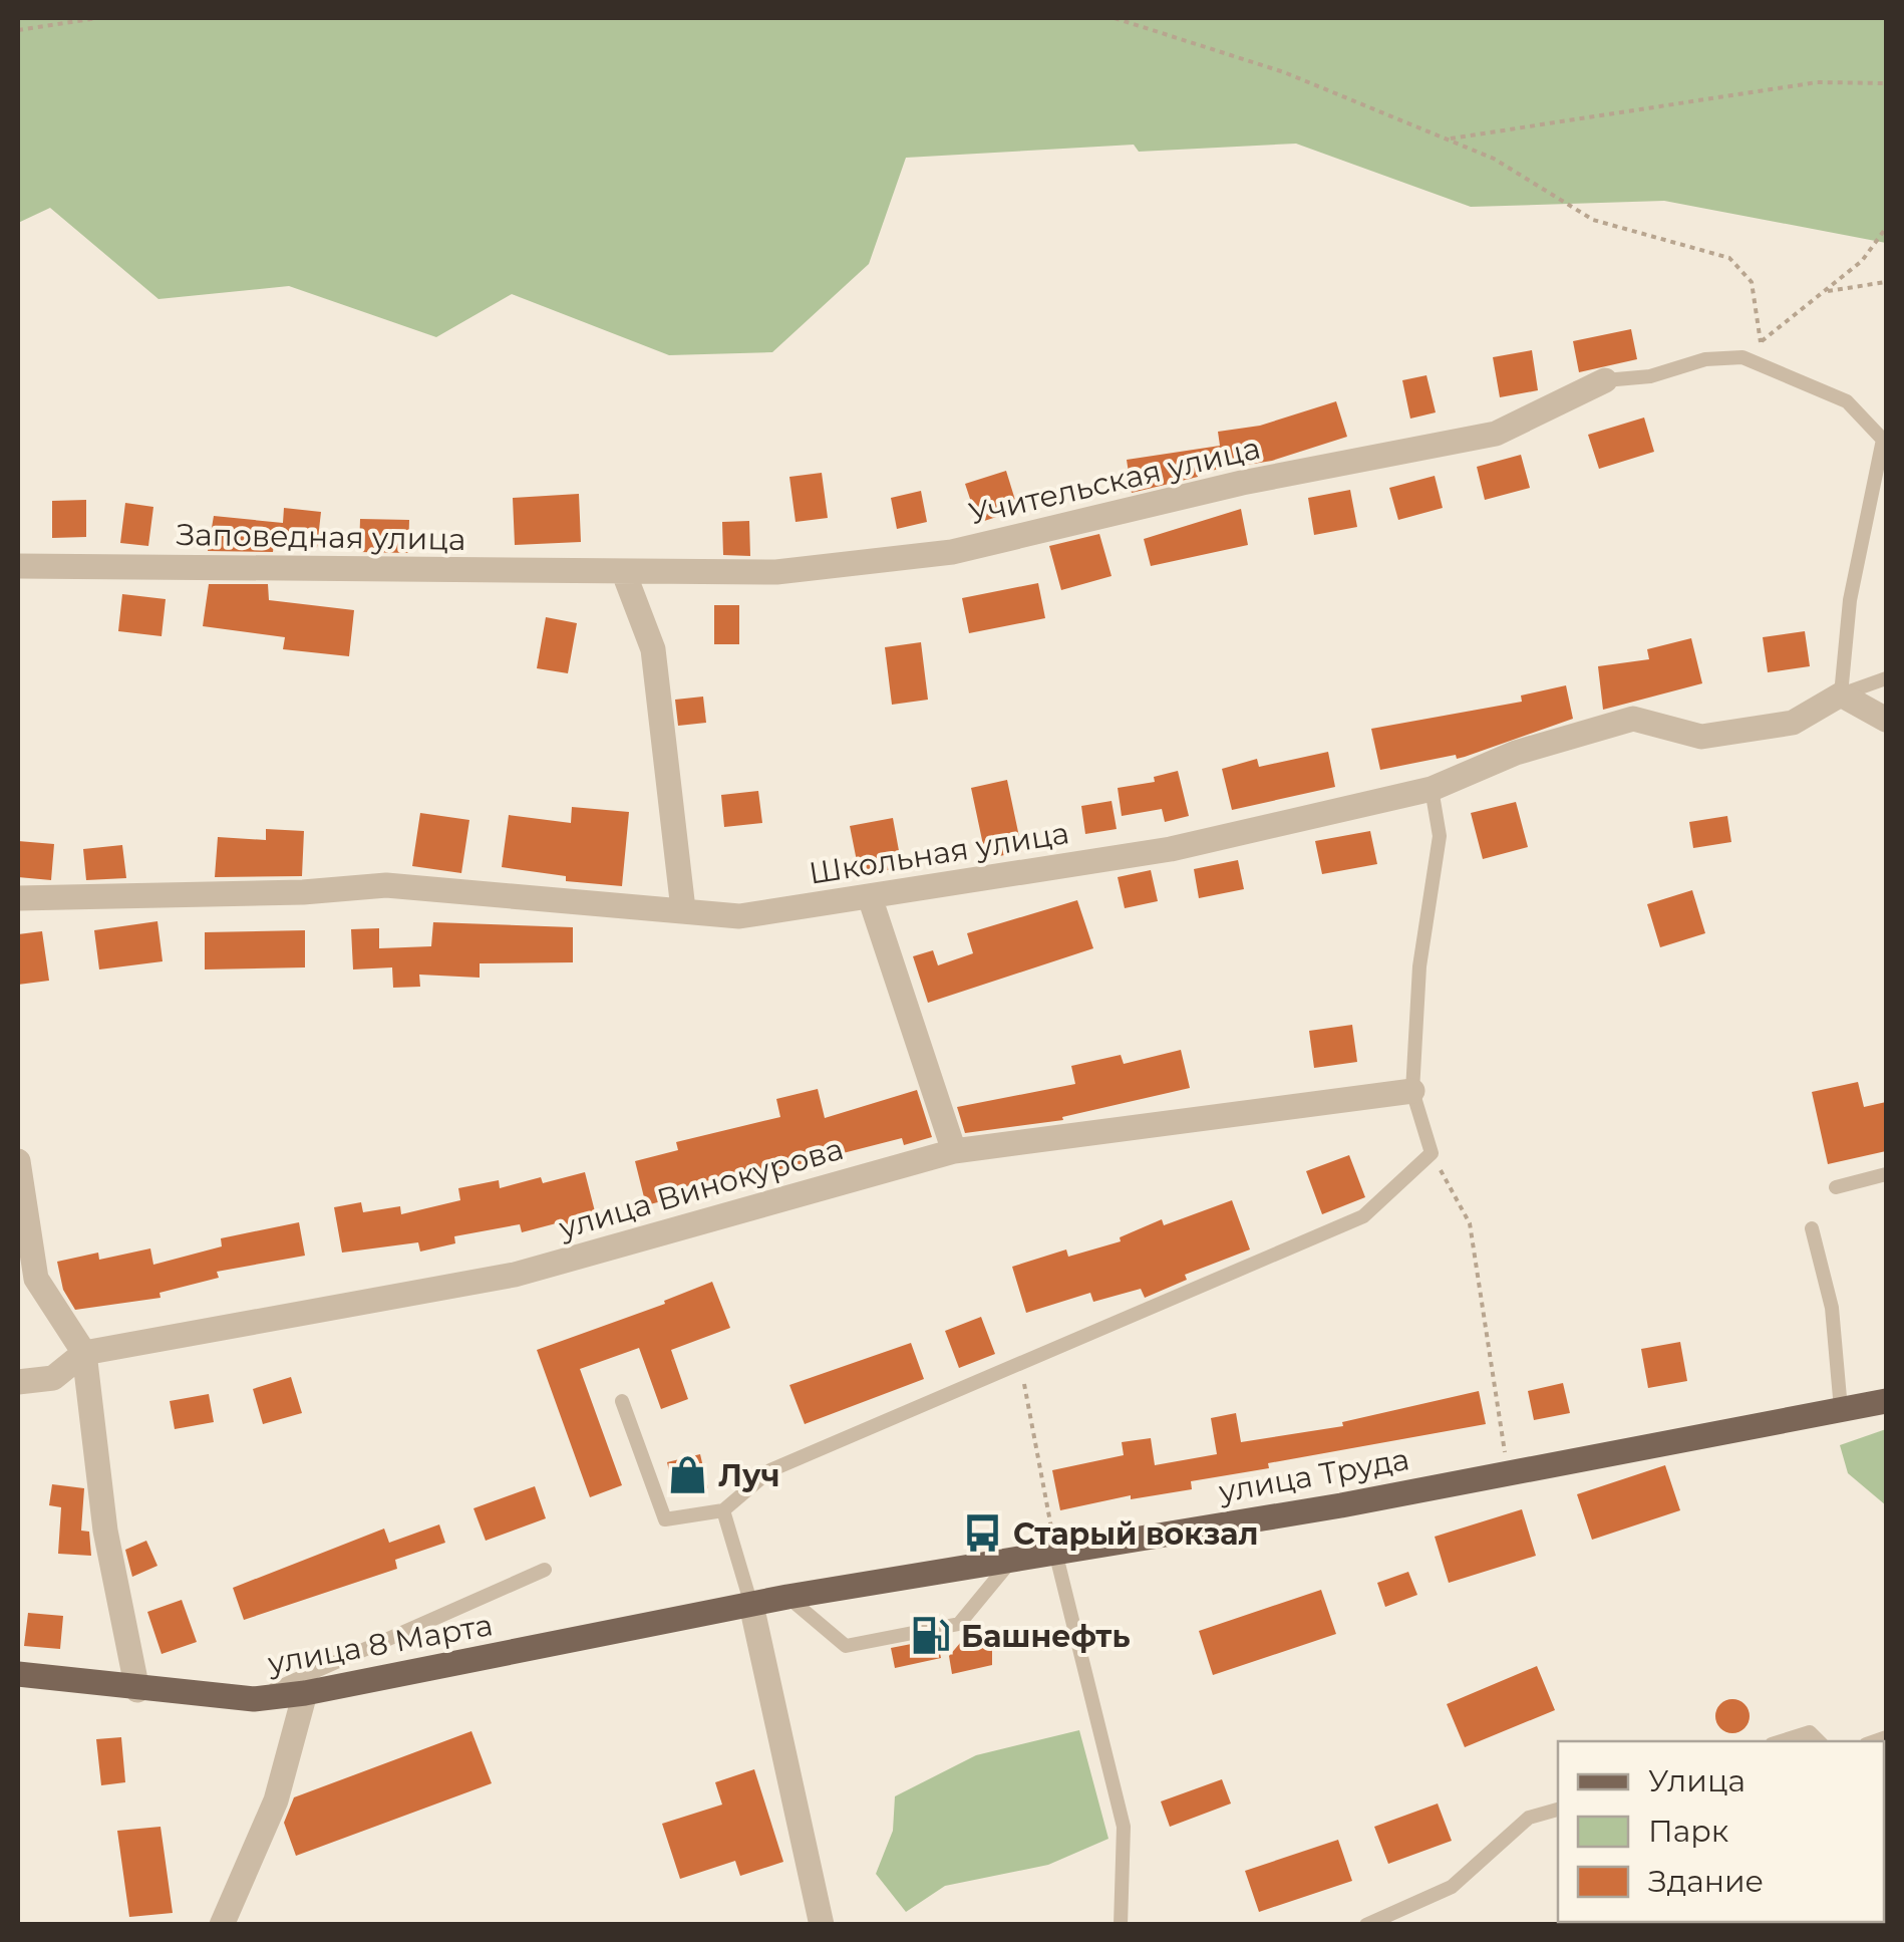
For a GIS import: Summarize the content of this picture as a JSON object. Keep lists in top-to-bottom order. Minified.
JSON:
{"streets":{"main road":["улица Труда","улица 8 Марта"],"street":["Учительская улица","Заповедная улица","Школьная улица","улица Винокурова"]},"crossings":[["Учительская улица","Заповедная улица"],["улица Труда","улица 8 Марта"]],"places":{"shop":["Луч"],"bus stop":["Старый вокзал"],"fuel station":["Башнефть"]},"legend":["Улица","Парк","Здание"]}
